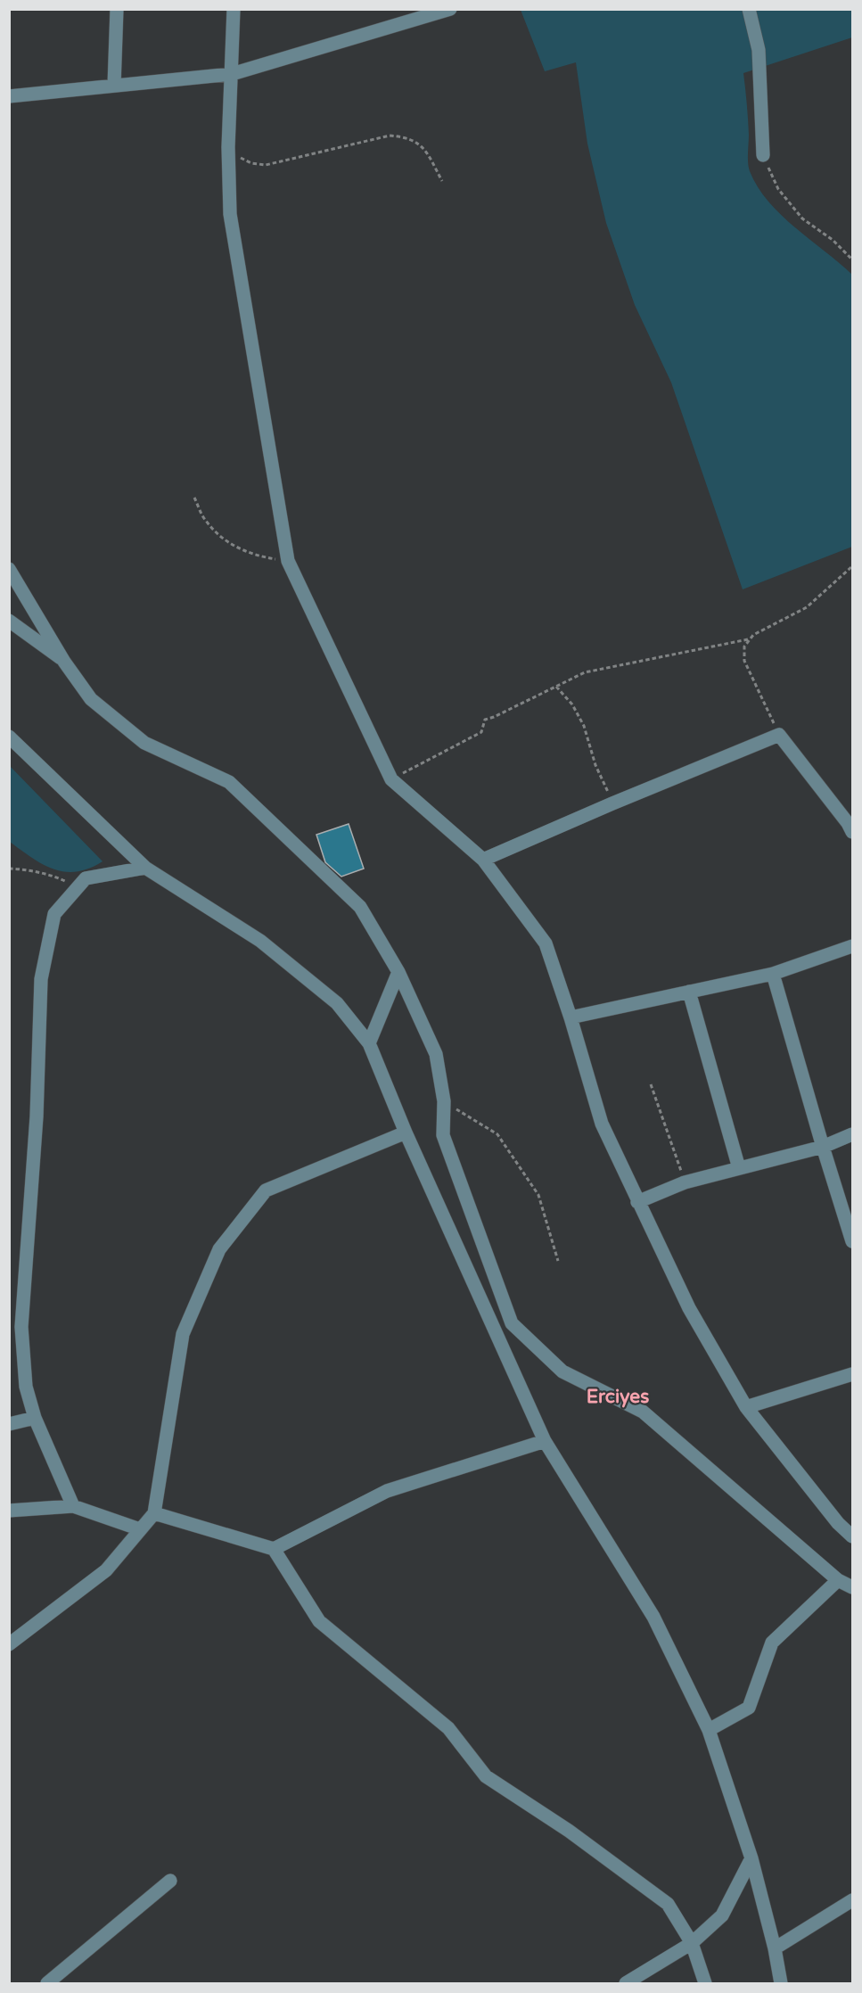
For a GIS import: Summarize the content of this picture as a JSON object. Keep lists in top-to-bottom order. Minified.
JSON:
{"districts":["Erciyes"]}
